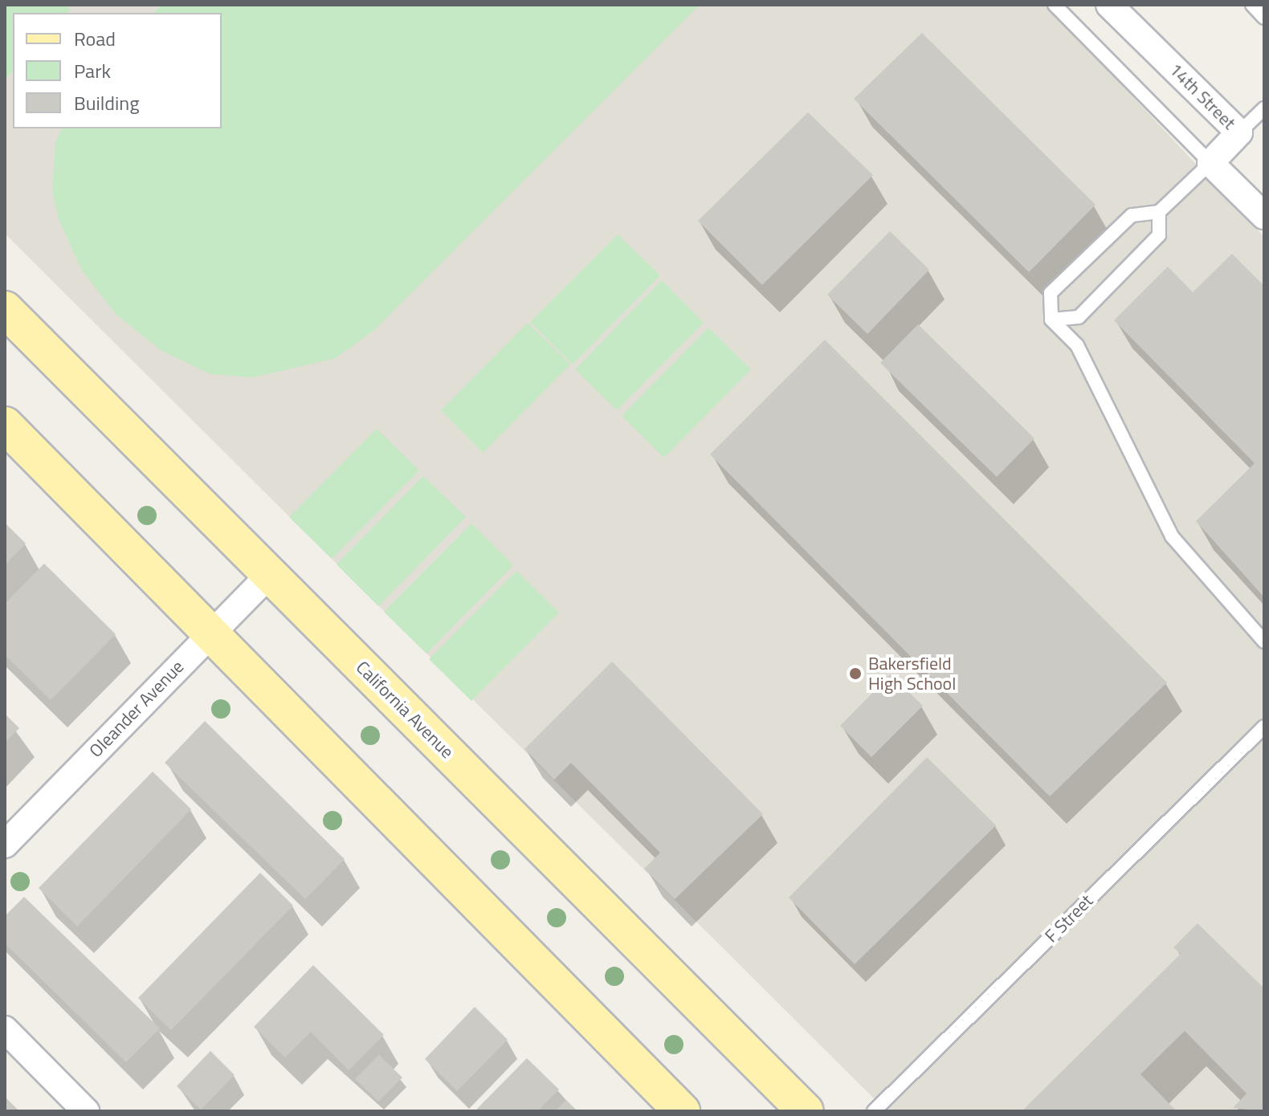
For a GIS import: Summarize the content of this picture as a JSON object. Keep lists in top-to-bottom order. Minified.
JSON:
{"streets":{"main road":["California Avenue"],"street":["14th Street","Oleander Avenue"],"lane":["F Street"]},"crossings":[["Oleander Avenue","California Avenue"]],"places":["Bakersfield High School"],"legend":["Road","Park","Building"]}
